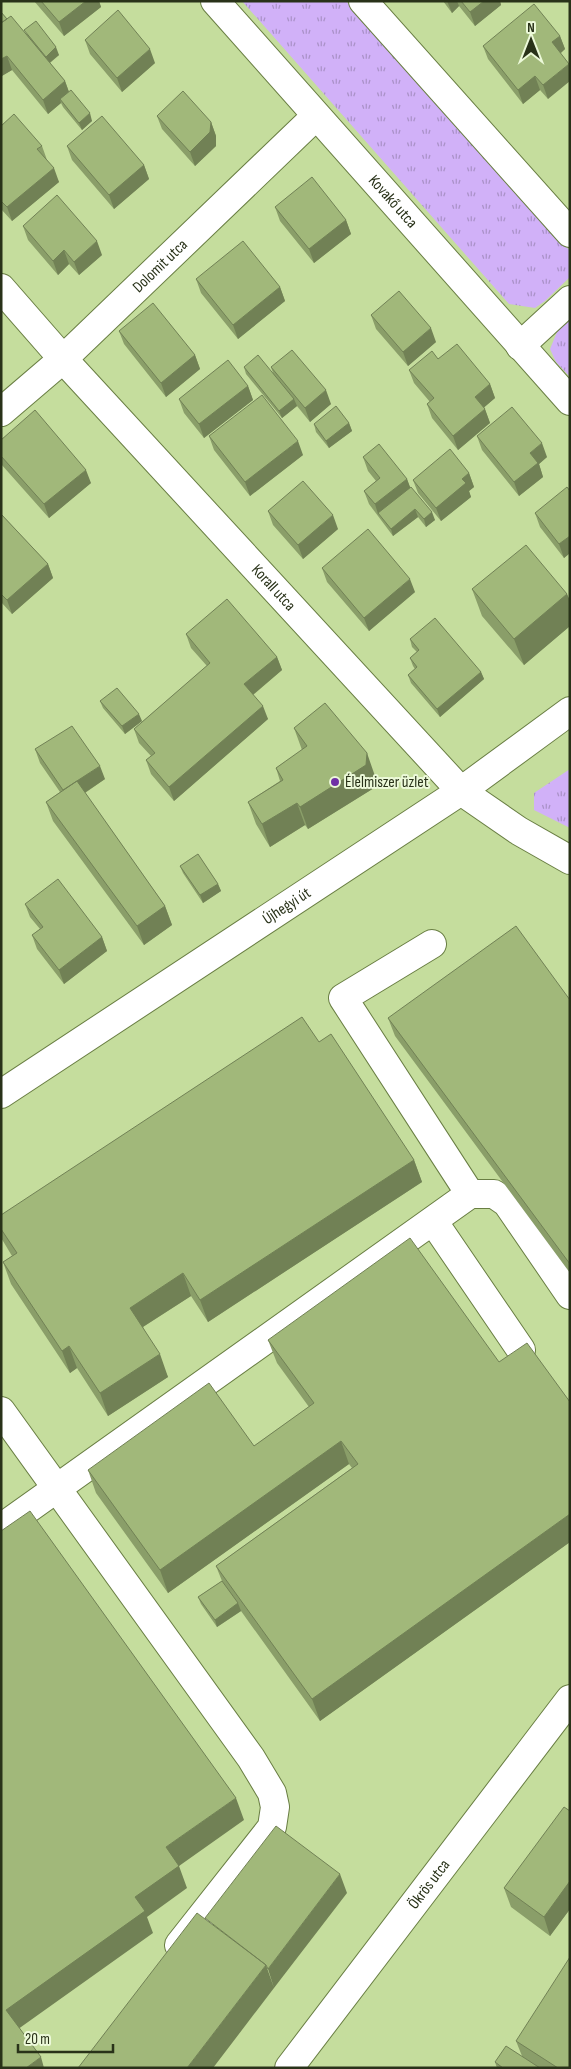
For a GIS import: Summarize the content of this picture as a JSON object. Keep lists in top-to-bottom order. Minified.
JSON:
{"streets":{"street":["Kovakő utca","Dolomit utca","Korall utca","Újhegyi út","Ökrös utca"]},"crossings":[["Kovakő utca","Dolomit utca"],["Dolomit utca","Korall utca"],["Korall utca","Újhegyi út"]],"places":["Élelmiszer üzlet"],"scale_bar":"20 m","north":"top"}
